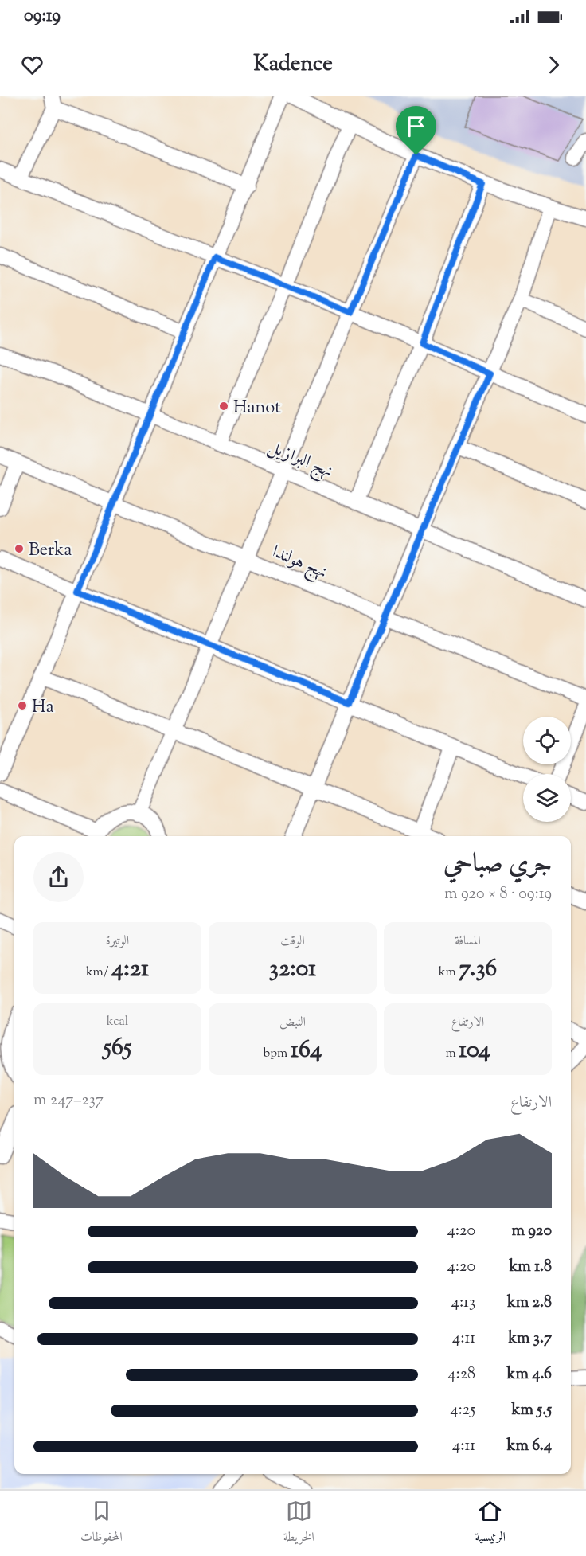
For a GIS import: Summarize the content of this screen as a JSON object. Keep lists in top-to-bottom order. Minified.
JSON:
{"streets":{"street":["نهج البرازيل","نهج هولندا"]},"places":["Hanot","Berka","Ha"],"page":{"status":"09:19","header":"Kadence","heading":["جري صباحي","09:19 · 8 × 920 m"],"stats":[["المسافة","7.36 km"],["الوقت","32:01"],["الوتيرة","4:21 /km"],["الارتفاع","104 m"],["النبض","164 bpm"],["kcal","565"]],"chart":["الارتفاع","237–247 m"],"list":[{"name":"920 m","note":"4:20"},{"name":"1.8 km","note":"4:20"},{"name":"2.8 km","note":"4:13"},{"name":"3.7 km","note":"4:11"},{"name":"4.6 km","note":"4:28"},{"name":"5.5 km","note":"4:25"},{"name":"6.4 km","note":"4:11"}],"tabs":["الرئيسية","الخريطة","المحفوظات"]}}
